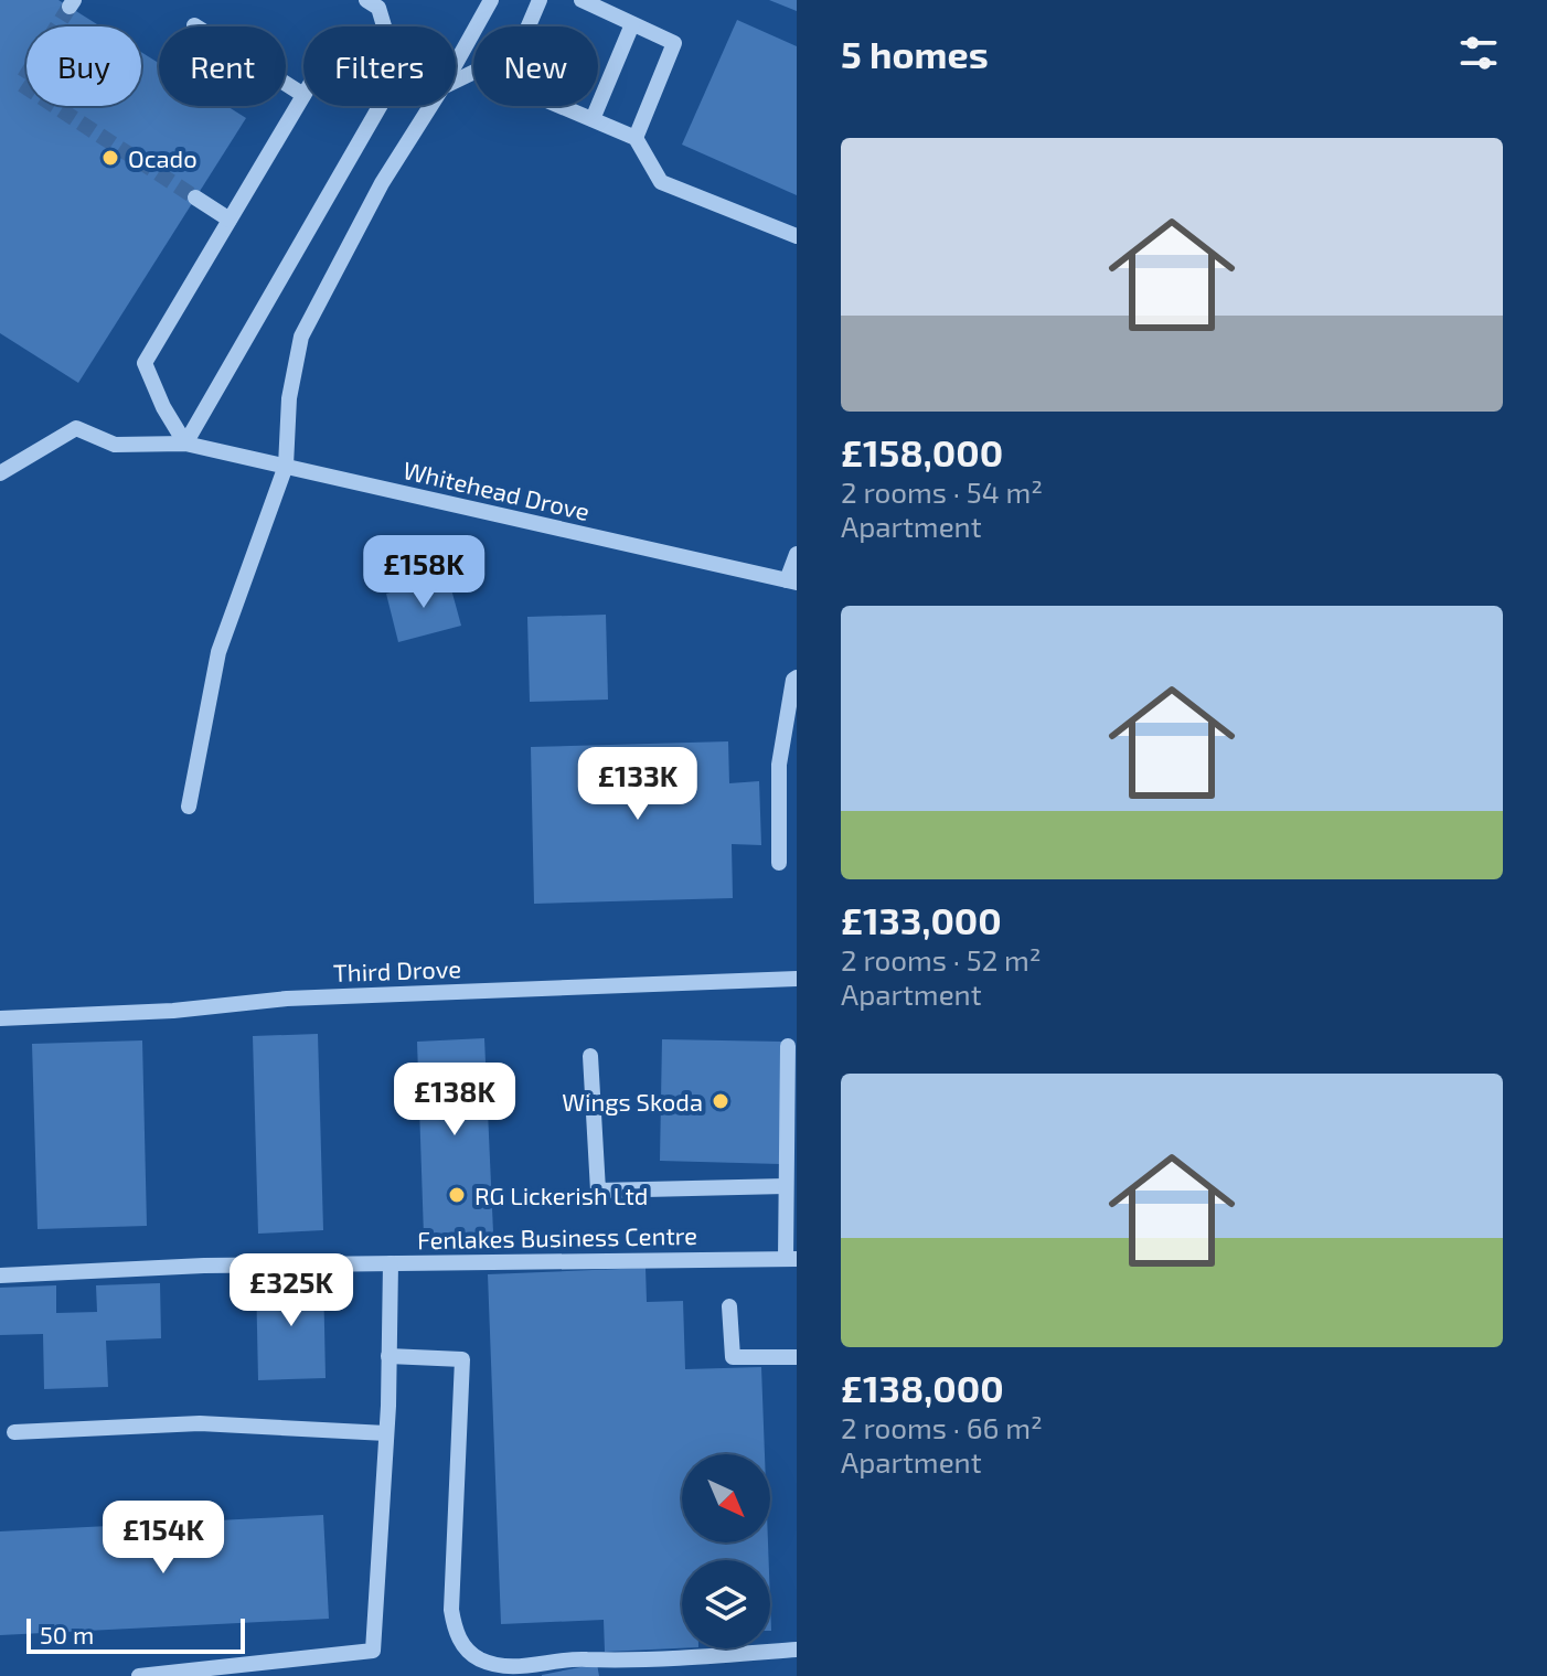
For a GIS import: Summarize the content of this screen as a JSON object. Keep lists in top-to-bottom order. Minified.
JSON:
{"streets":{"lane":["Whitehead Drove","Third Drove","Fenlakes Business Centre"]},"places":["Ocado","Wings Skoda","RG Lickerish Ltd"],"scale_bar":"50 m","north":"bottom right","page":{"heading":"5 homes","chip":["Buy","Rent","Filters","New"],"list":[{"name":"£158,000","note":"2 rooms · 54 m² · Apartment"},{"name":"£133,000","note":"2 rooms · 52 m² · Apartment"},{"name":"£138,000","note":"2 rooms · 66 m² · Apartment"}],"price":["£158K","£133K","£138K","£325K","£154K"],"scale":"50 m"}}
